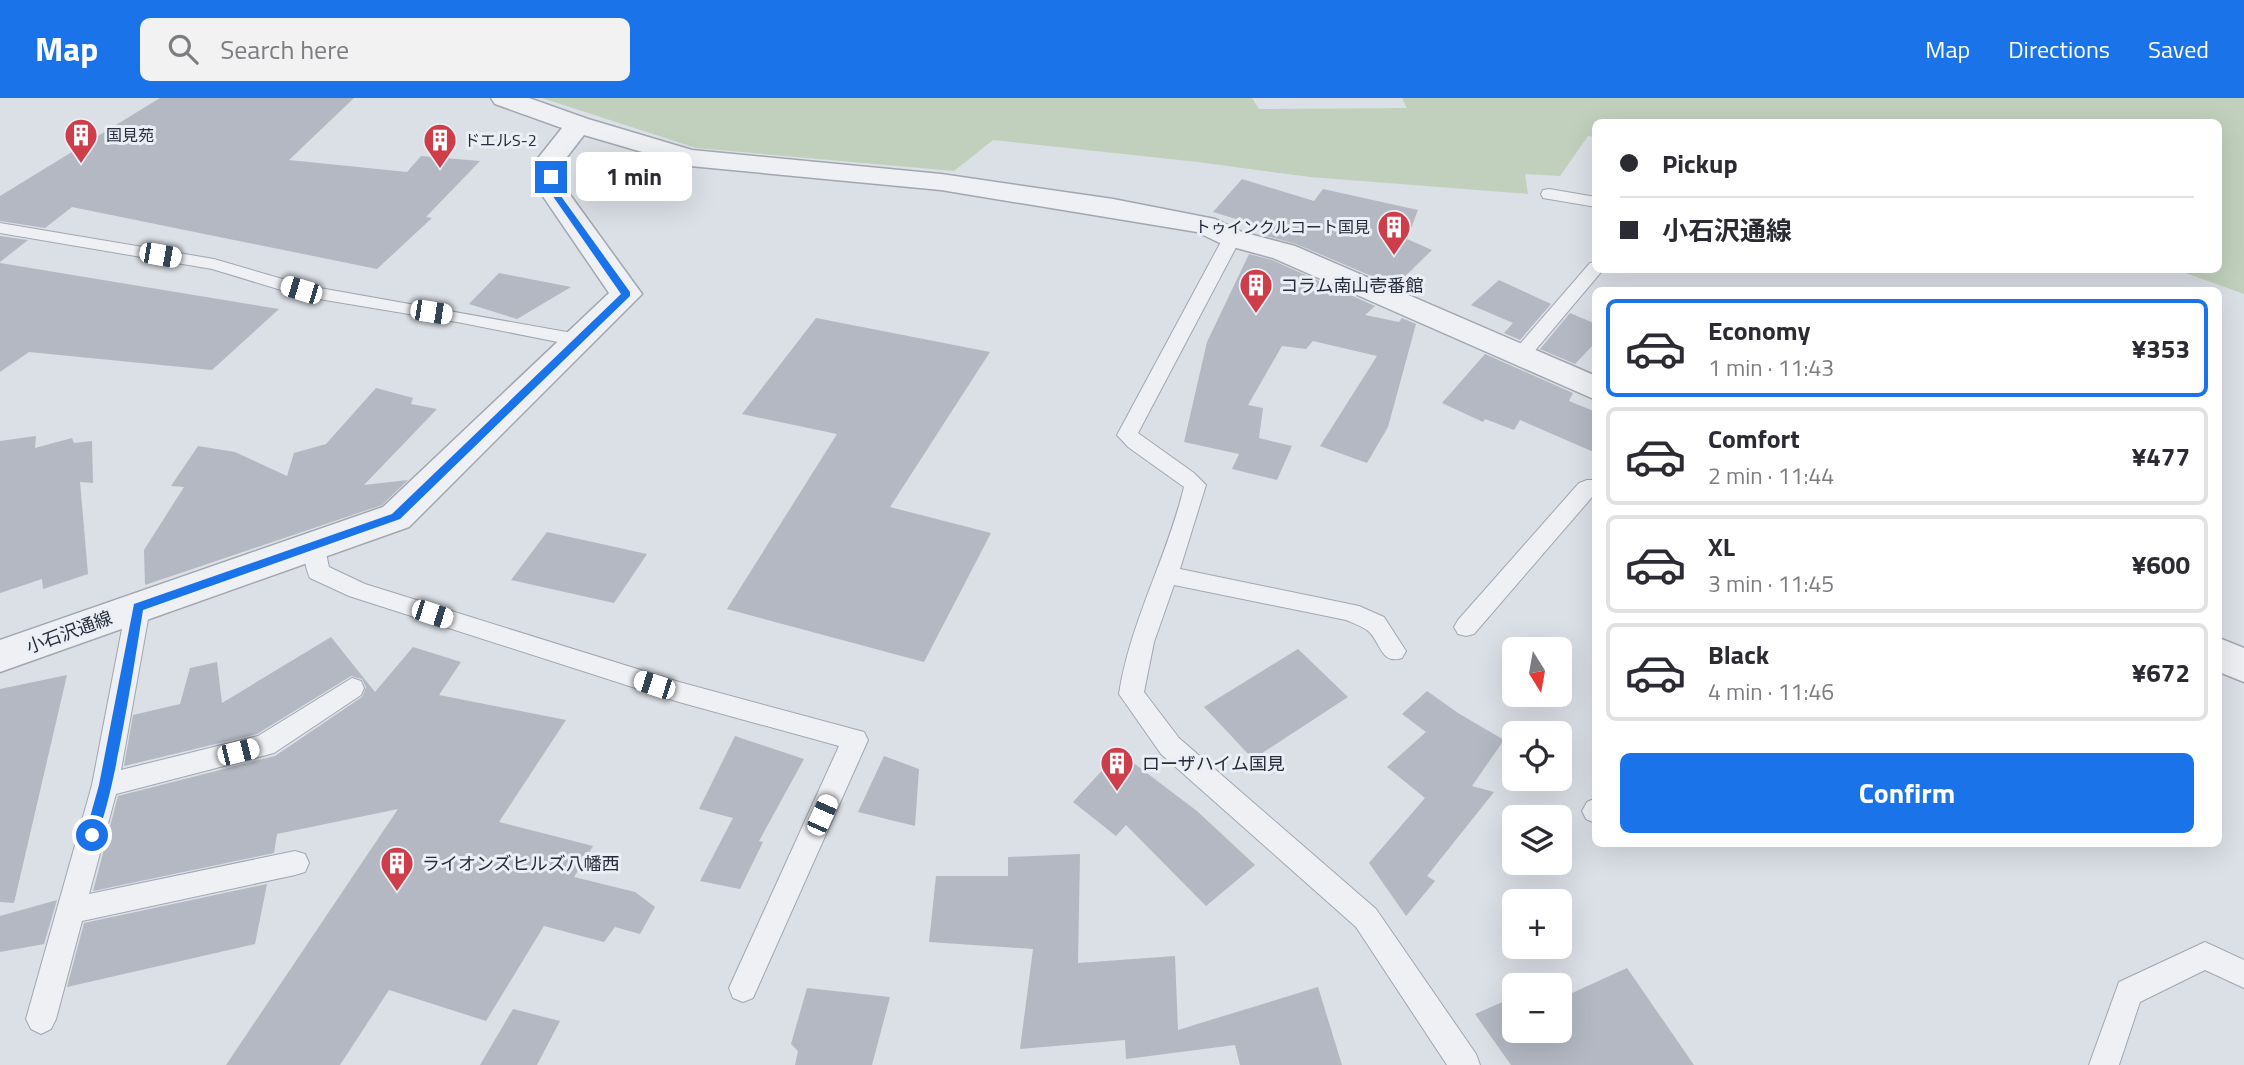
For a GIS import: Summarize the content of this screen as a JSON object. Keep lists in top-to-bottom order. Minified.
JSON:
{"streets":{"street":["小石沢通線"]},"places":{"building":["国見苑","ドエルS-2","トゥインクルコート国見","コラム南山壱番館","ローザハイム国見","ライオンズヒルズ八幡西"]},"north":"bottom","page":{"header":"Map","search":"Search here","nav":["Map","Directions","Saved"],"banner":["Pickup","小石沢通線"],"bubble":"1 min","list":[{"name":"Economy","note":"1 min · 11:43","value":"¥353"},{"name":"Comfort","note":"2 min · 11:44","value":"¥477"},{"name":"XL","note":"3 min · 11:45","value":"¥600"},{"name":"Black","note":"4 min · 11:46","value":"¥672"}],"map_buttons":["+","−"],"buttons":"Confirm"}}
